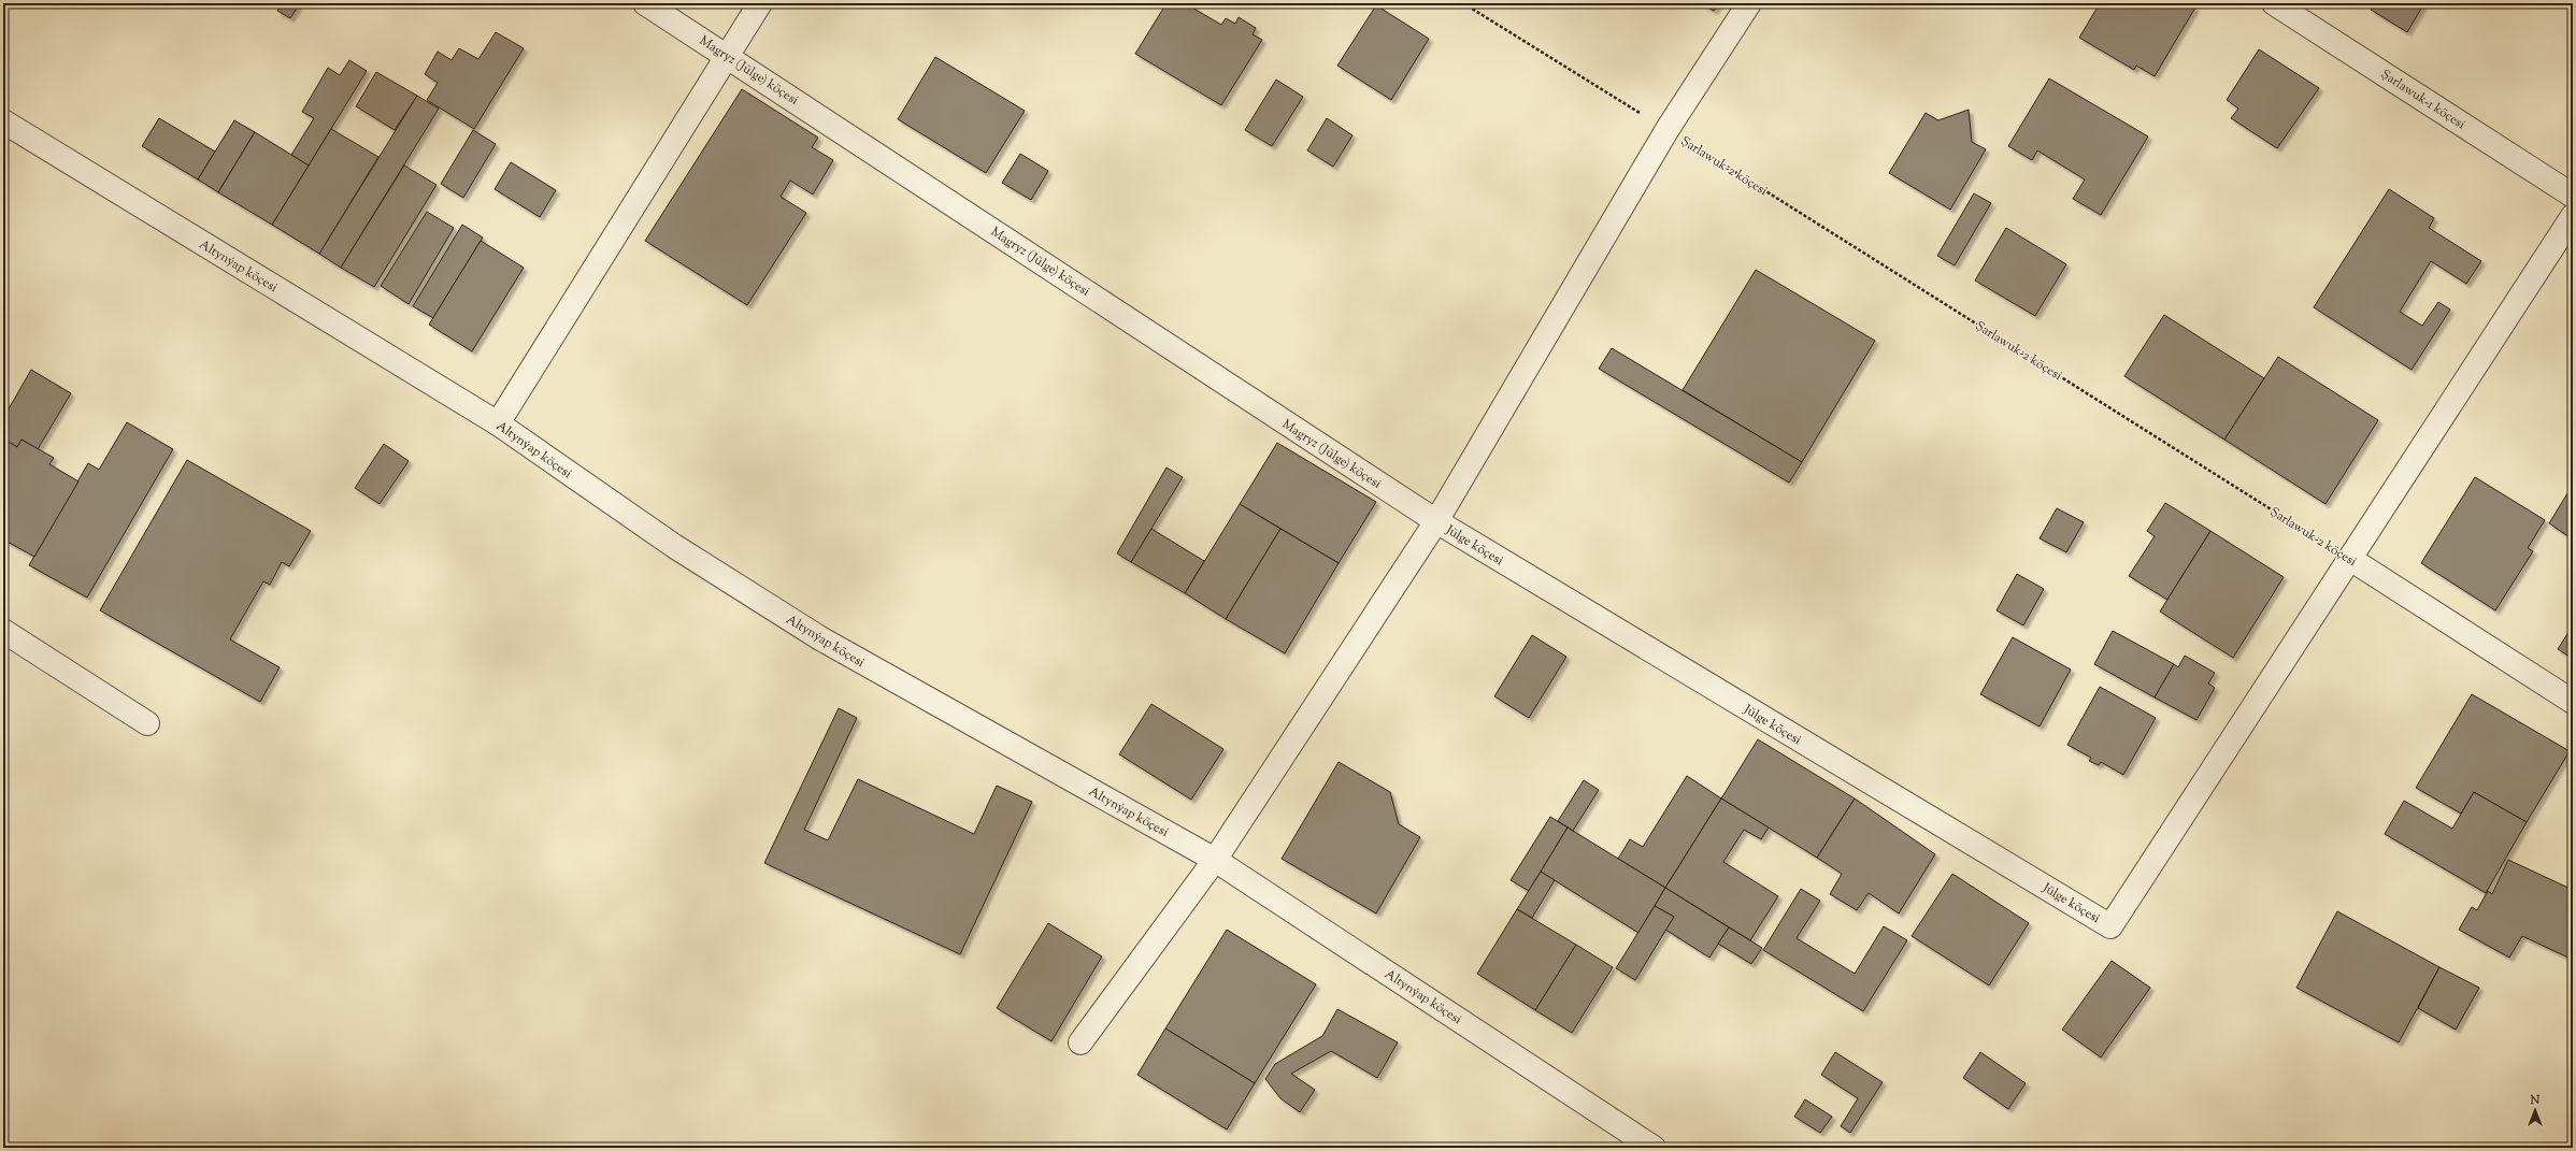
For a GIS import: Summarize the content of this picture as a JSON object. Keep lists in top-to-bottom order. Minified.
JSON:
{"streets":{"street":["Magryz (Jülge) köçesi","Şarlawuk-1 köçesi","Şarlawuk-2 köçesi","Altynýap köçesi","Jülge köçesi"]},"crossings":[["Magryz (Jülge) köçesi","Jülge köçesi"],["Şarlawuk-2 köçesi","Jülge köçesi"]],"north":"top"}
